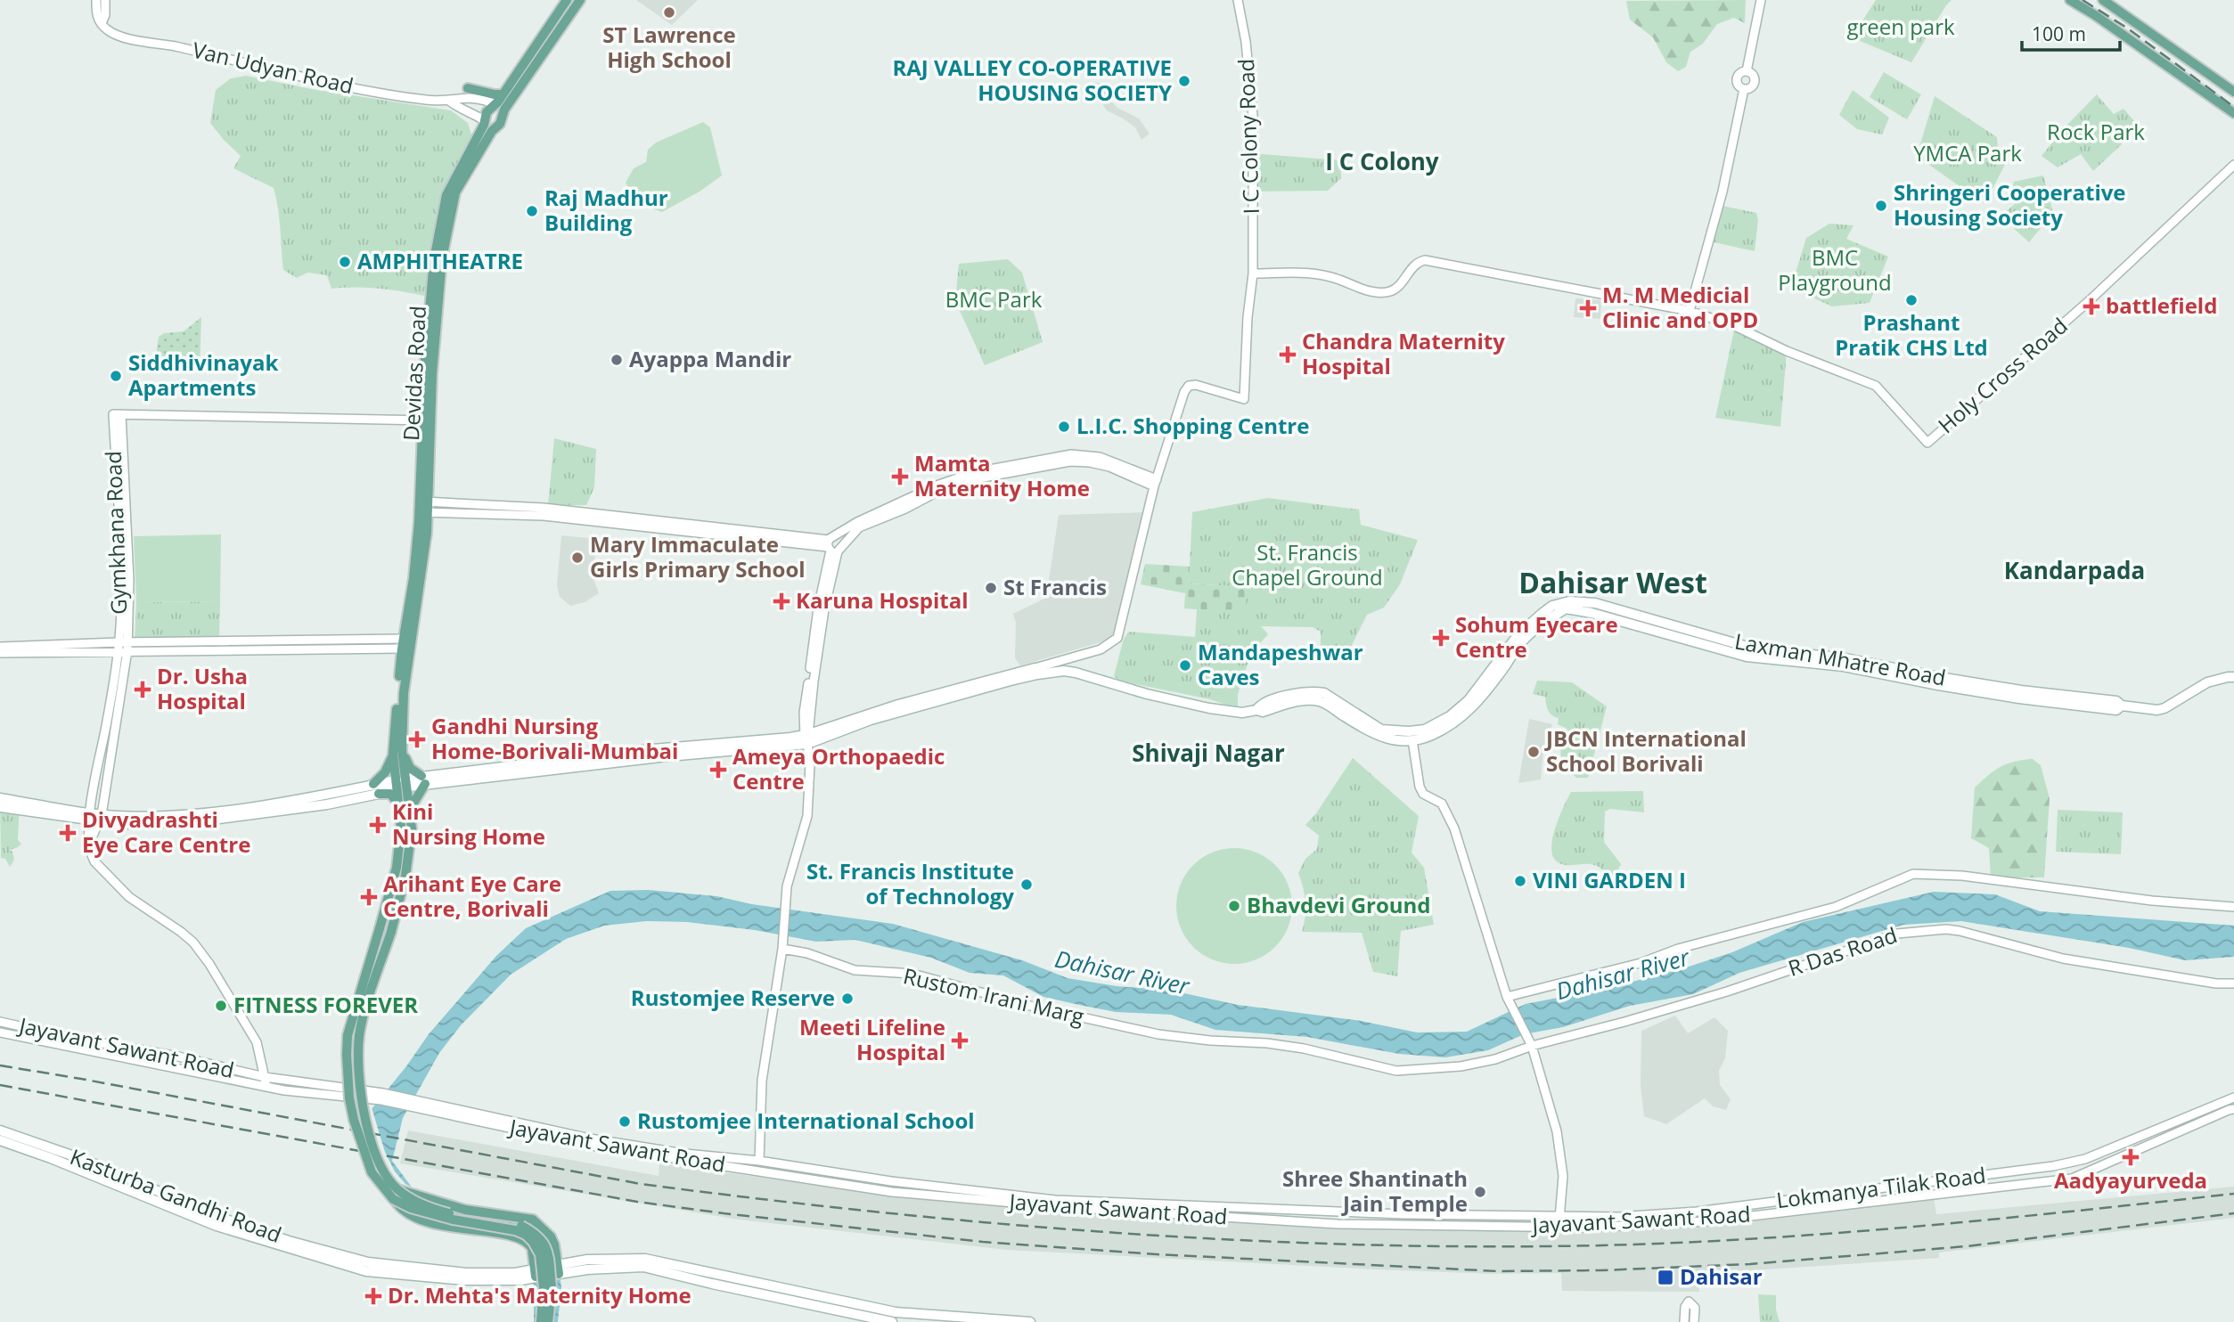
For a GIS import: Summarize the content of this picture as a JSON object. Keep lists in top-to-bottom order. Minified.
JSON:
{"streets":{"main road":["Devidas Road","Laxman Mhatre Road","Kasturba Gandhi Road"],"street":["Van Udyan Road","I C Colony Road","Holy Cross Road","Gymkhana Road","R Das Road","Rustom Irani Marg","Jayavant Sawant Road","Lokmanya Tilak Road"]},"crossings":[["Van Udyan Road","Devidas Road"],["I C Colony Road","Holy Cross Road"],["Devidas Road","Gymkhana Road"],["Devidas Road","Laxman Mhatre Road"],["R Das Road","Rustom Irani Marg"],["Jayavant Sawant Road","Lokmanya Tilak Road"]],"districts":["I C Colony","Kandarpada","Dahisar West","Shivaji Nagar"],"water":["Dahisar River"],"parks":["green park","Rock Park","YMCA Park","BMC Playground","BMC Park","St. Francis Chapel Ground"],"places":{"other":["ST Lawrence High School","RAJ VALLEY CO-OPERATIVE HOUSING SOCIETY","Shringeri Cooperative Housing Society","Raj Madhur Building","AMPHITHEATRE","Prashant Pratik CHS Ltd","Ayappa Mandir","Siddhivinayak Apartments","L.I.C. Shopping Centre","Mary Immaculate Girls Primary School","St Francis","Mandapeshwar Caves","JBCN International School Borivali","VINI GARDEN I","St. Francis Institute of Technology","Bhavdevi Ground","Rustomjee Reserve","FITNESS FOREVER","Rustomjee International School","Shree Shantinath Jain Temple"],"health":["battlefield","M. M Medicial Clinic and OPD","Chandra Maternity Hospital","Mamta Maternity Home","Karuna Hospital","Sohum Eyecare Centre","Dr. Usha Hospital","Gandhi Nursing Home-Borivali-Mumbai","Ameya Orthopaedic Centre","Kini Nursing Home","Divyadrashti Eye Care Centre","Arihant Eye Care Centre, Borivali","Meeti Lifeline Hospital","Aadyayurveda","Dr. Mehta's Maternity Home"],"transit":["Dahisar"]},"scale_bar":"100 m"}
